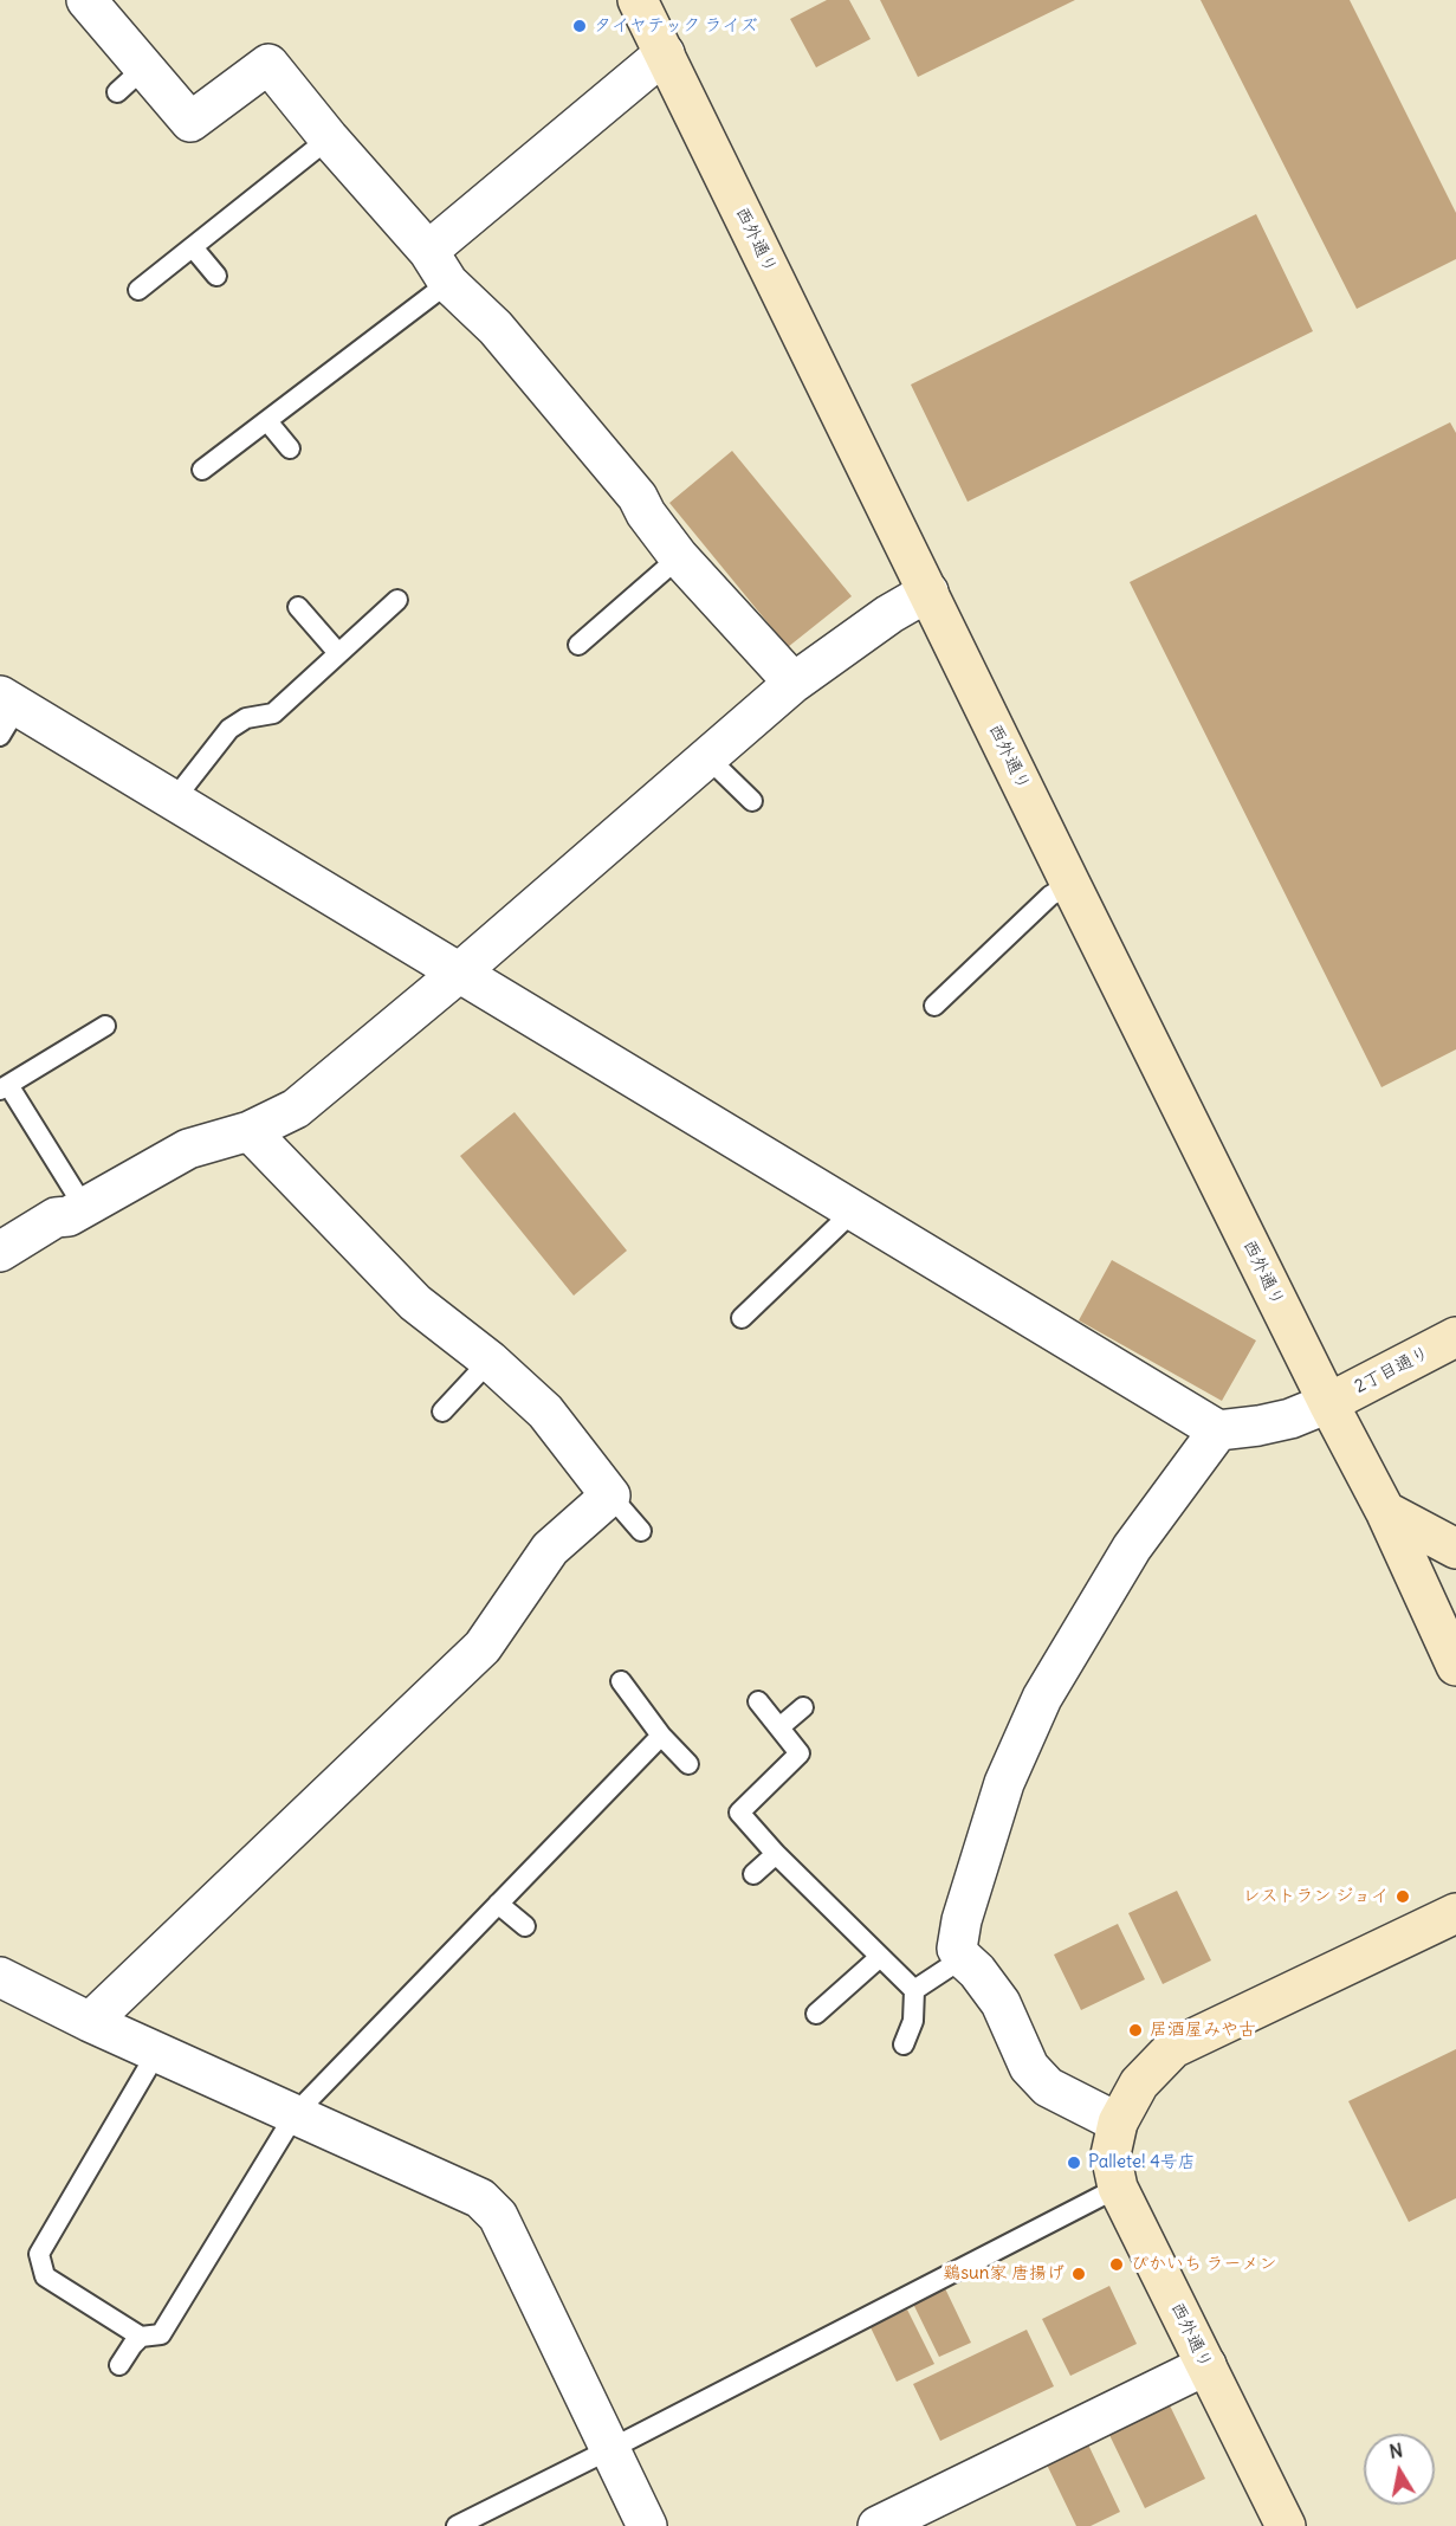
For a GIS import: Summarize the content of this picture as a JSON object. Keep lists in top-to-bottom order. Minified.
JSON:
{"streets":{"street":["西外通り","2丁目通り"]},"crossings":[["西外通り","2丁目通り"]],"places":["タイヤテック ライズ","レストラン ジョイ","居酒屋みや古","Pallete! 4号店","ぴかいち ラーメン","鷄sun家 唐揚げ"],"north":"top"}
